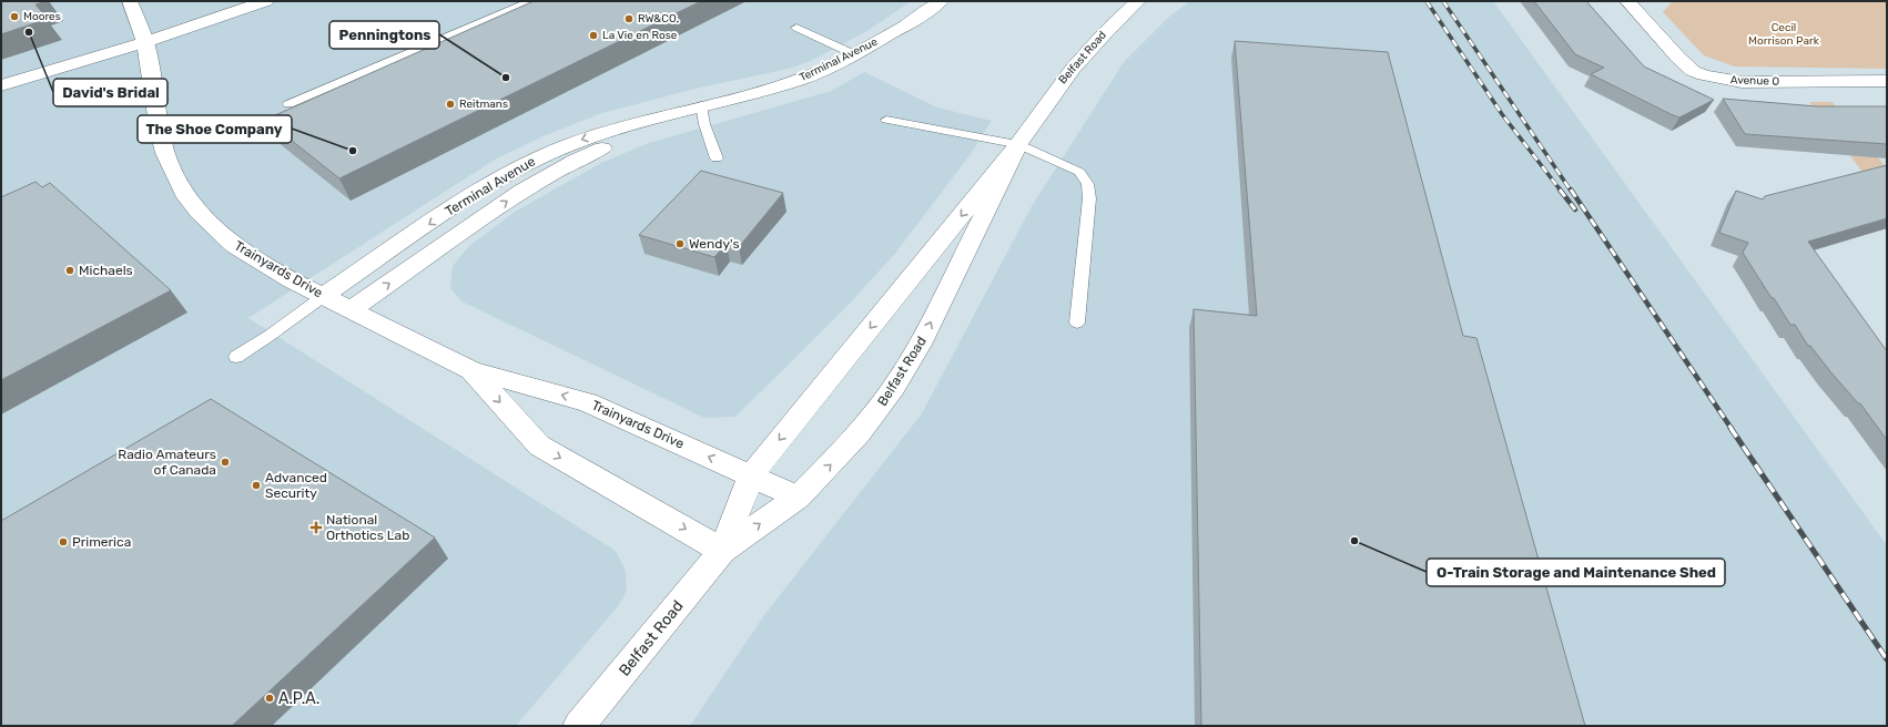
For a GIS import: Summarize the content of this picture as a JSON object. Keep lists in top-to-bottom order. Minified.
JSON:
{"streets":{"street":["Belfast Road","Terminal Avenue","Avenue O","Trainyards Drive"]},"crossings":[["Belfast Road","Trainyards Drive"],["Terminal Avenue","Trainyards Drive"]],"parks":["Cecil Morrison Park"],"places":{"other":["Moores","RW&CO.","David's Bridal","La Vie en Rose","Penningtons","Reitmans","The Shoe Company","Wendy's","Michaels","Radio Amateurs of Canada","Advanced Security","O-Train Storage and Maintenance Shed","Primerica","A.P.A."],"health":["National Orthotics Lab"]}}
